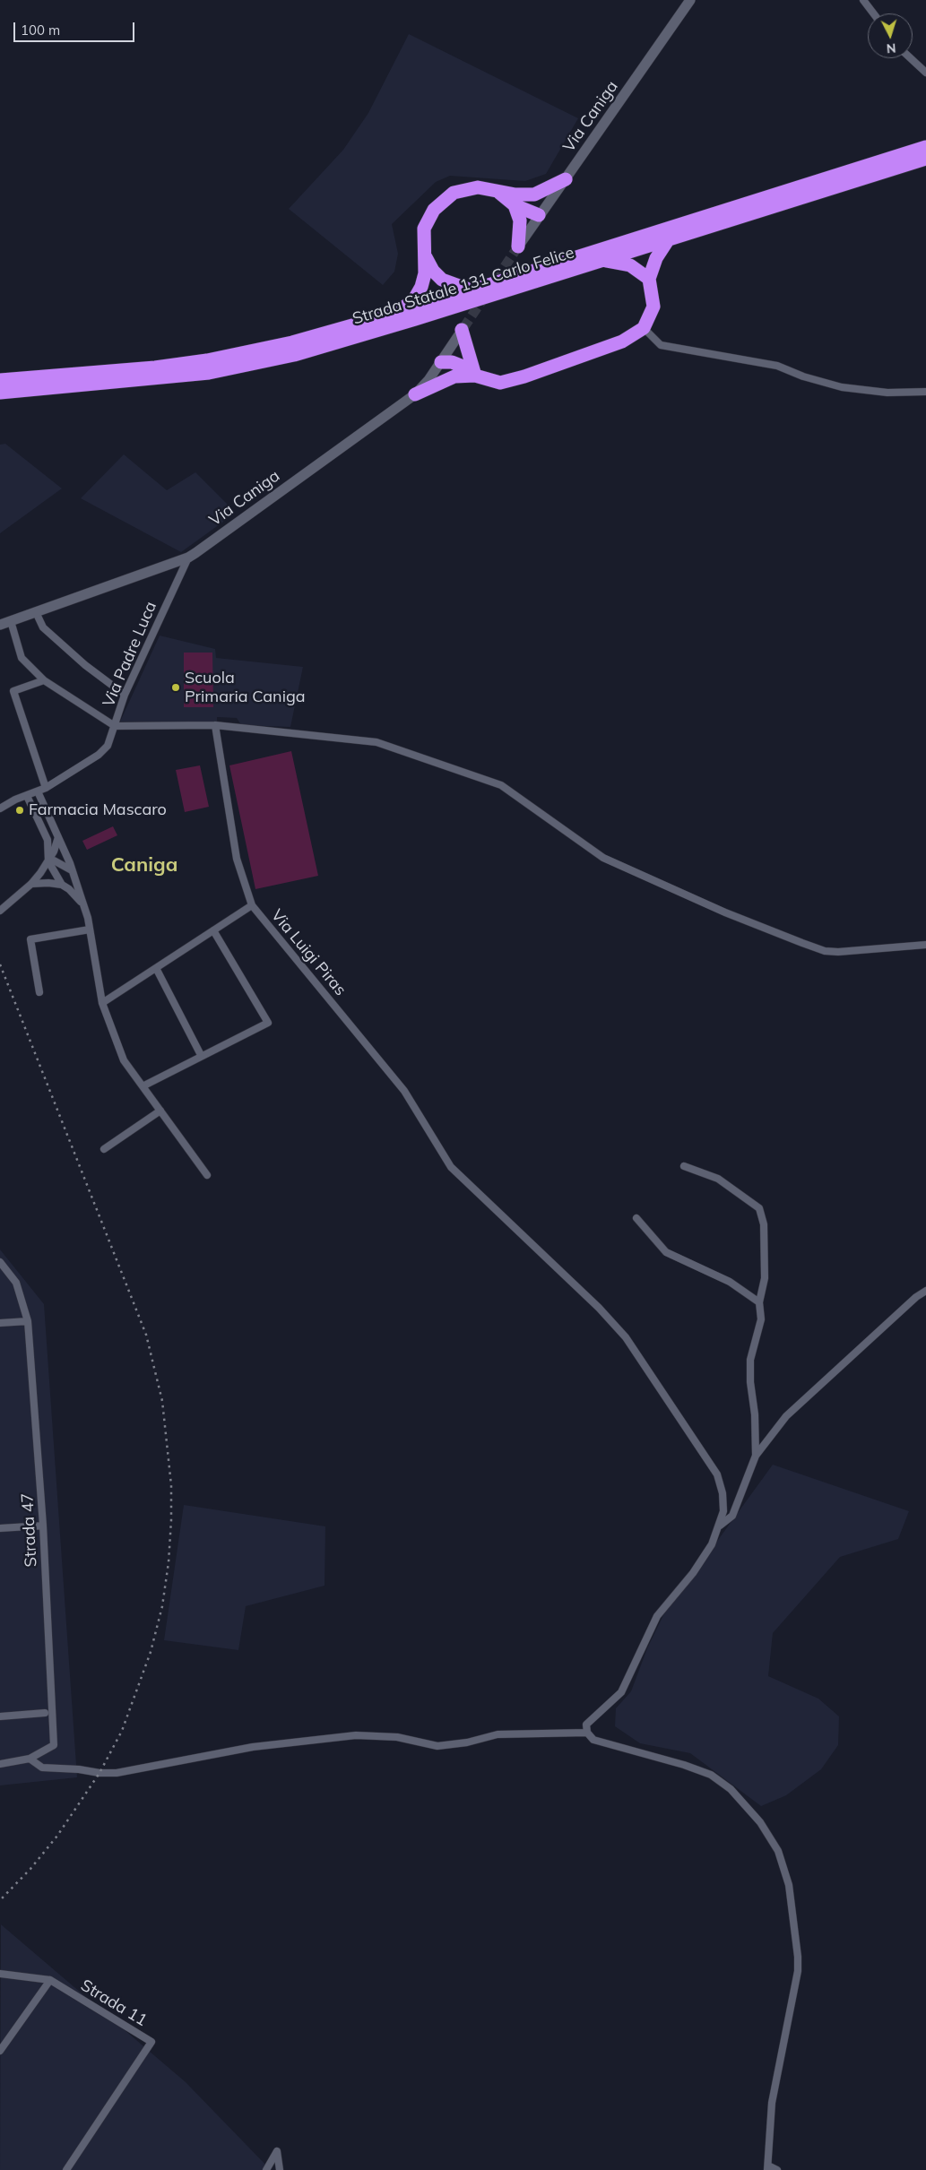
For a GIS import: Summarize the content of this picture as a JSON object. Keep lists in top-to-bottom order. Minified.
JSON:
{"streets":{"highway":["Strada Statale 131 Carlo Felice"],"street":["Via Caniga","Via Padre Luca","Via Luigi Piras","Strada 47","Strada 11"]},"crossings":[["Via Caniga","Via Padre Luca"]],"districts":["Caniga"],"places":["Scuola Primaria Caniga","Farmacia Mascaro"],"scale_bar":"100 m","north":"bottom"}
